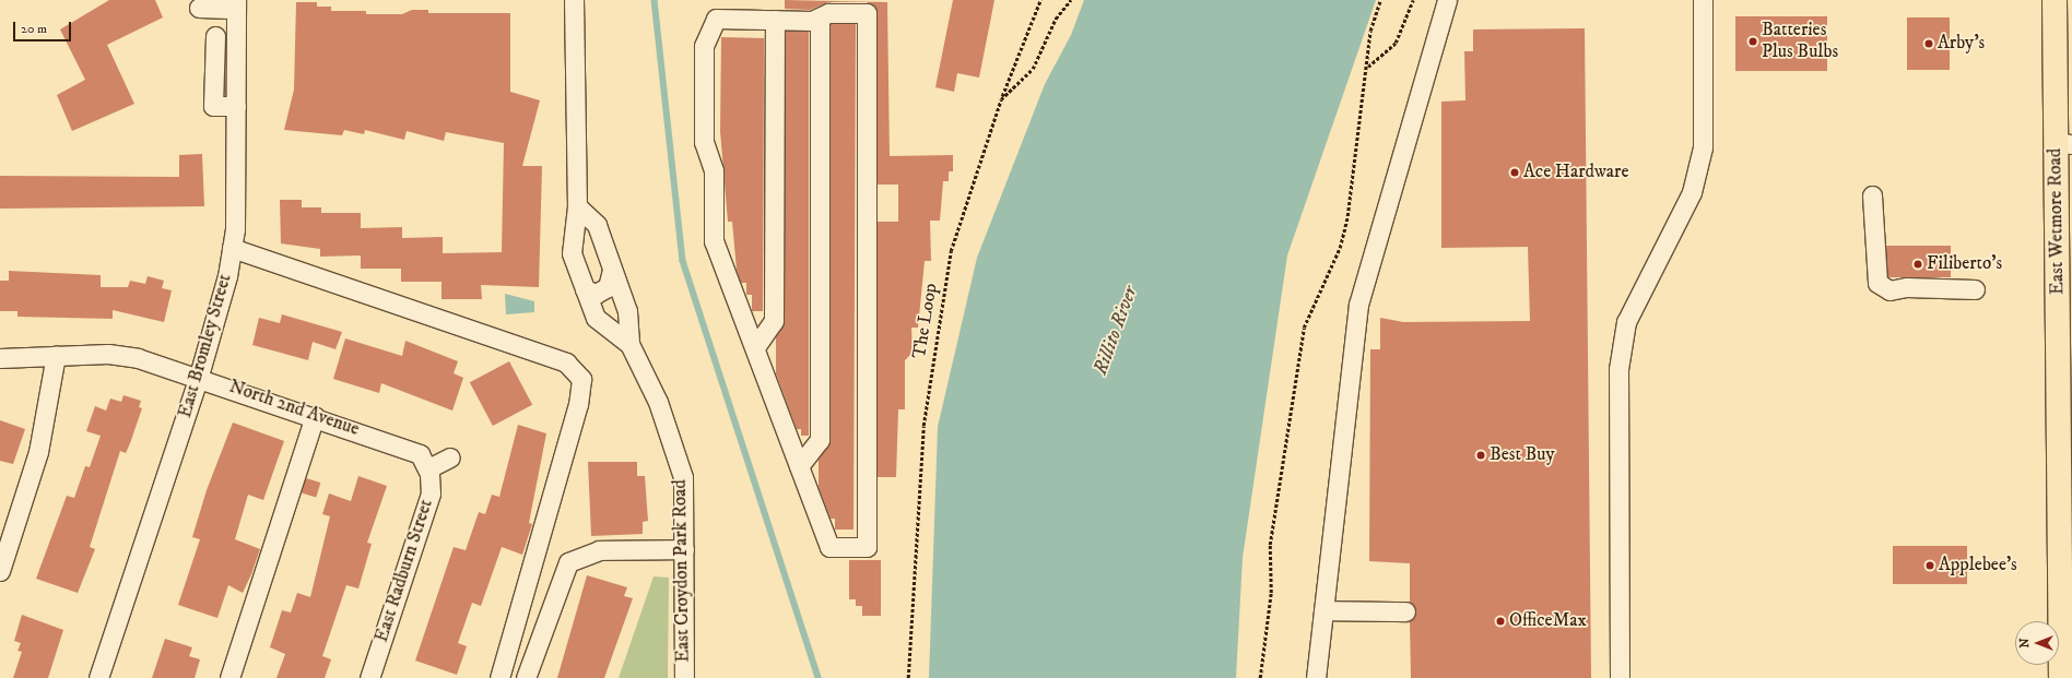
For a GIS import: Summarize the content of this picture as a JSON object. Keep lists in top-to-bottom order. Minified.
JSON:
{"streets":{"main road":["East Wetmore Road"],"street":["East Bromley Street","North 2nd Avenue","East Radburn Street","East Croydon Park Road"],"path":["The Loop"]},"crossings":[["East Bromley Street","North 2nd Avenue"],["North 2nd Avenue","East Radburn Street"]],"water":["Rillito River"],"places":["Batteries Plus Bulbs","Arby's","Ace Hardware","Filiberto's","Best Buy","Applebee's","OfficeMax"],"scale_bar":"20 m","north":"left"}
